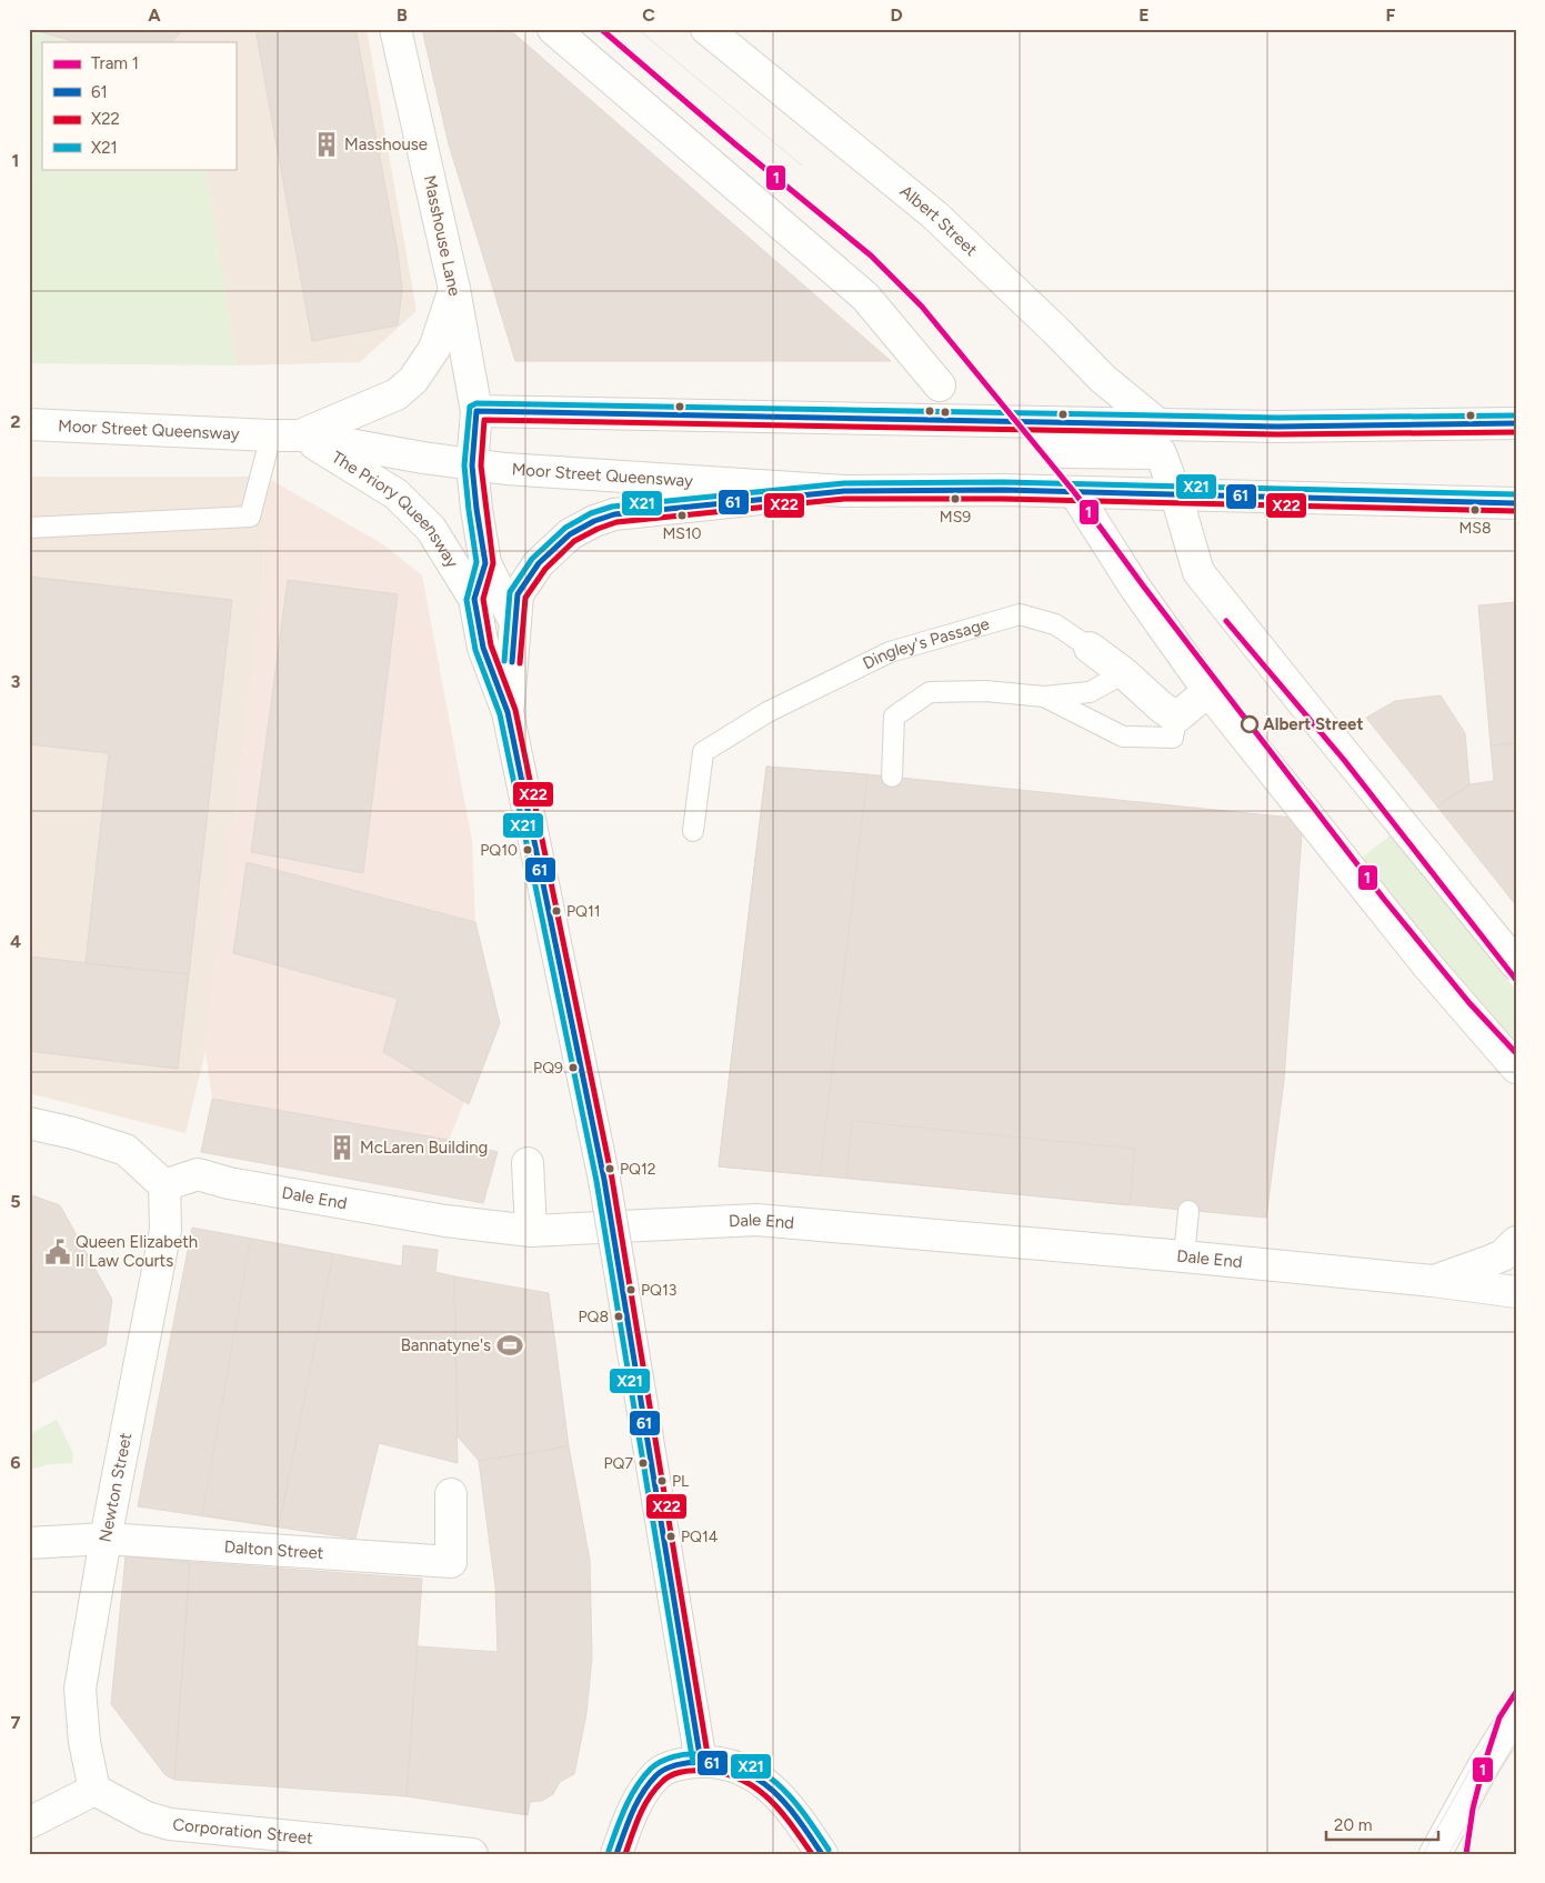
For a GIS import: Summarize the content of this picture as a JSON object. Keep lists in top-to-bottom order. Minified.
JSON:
{"streets":{"street":["Albert Street","Masshouse Lane","Moor Street Queensway","The Priory Queensway","Dingley's Passage","Dale End","Newton Street","Dalton Street","Corporation Street"]},"crossings":[["Masshouse Lane","Moor Street Queensway"],["Masshouse Lane","The Priory Queensway"],["Moor Street Queensway","The Priory Queensway"],["Dale End","Newton Street"],["Newton Street","Dalton Street"],["Newton Street","Corporation Street"]],"places":{"building":["Masshouse","McLaren Building"],"other":["MS9","MS8","MS10","Albert Street","PQ10","PQ11","PQ9","PQ12","PQ13","PQ8","PQ7","PL","PQ14"],"public building":["Queen Elizabeth II Law Courts"],"sports":["Bannatyne's"]},"lines":["tram line 1","transit line X21","transit line 61","transit line X22"],"legend":["Tram 1","61","X22","X21"],"scale_bar":"20 m","grid":{"columns":["A","B","C","D","E","F"],"rows":["1","2","3","4","5","6","7"]}}
